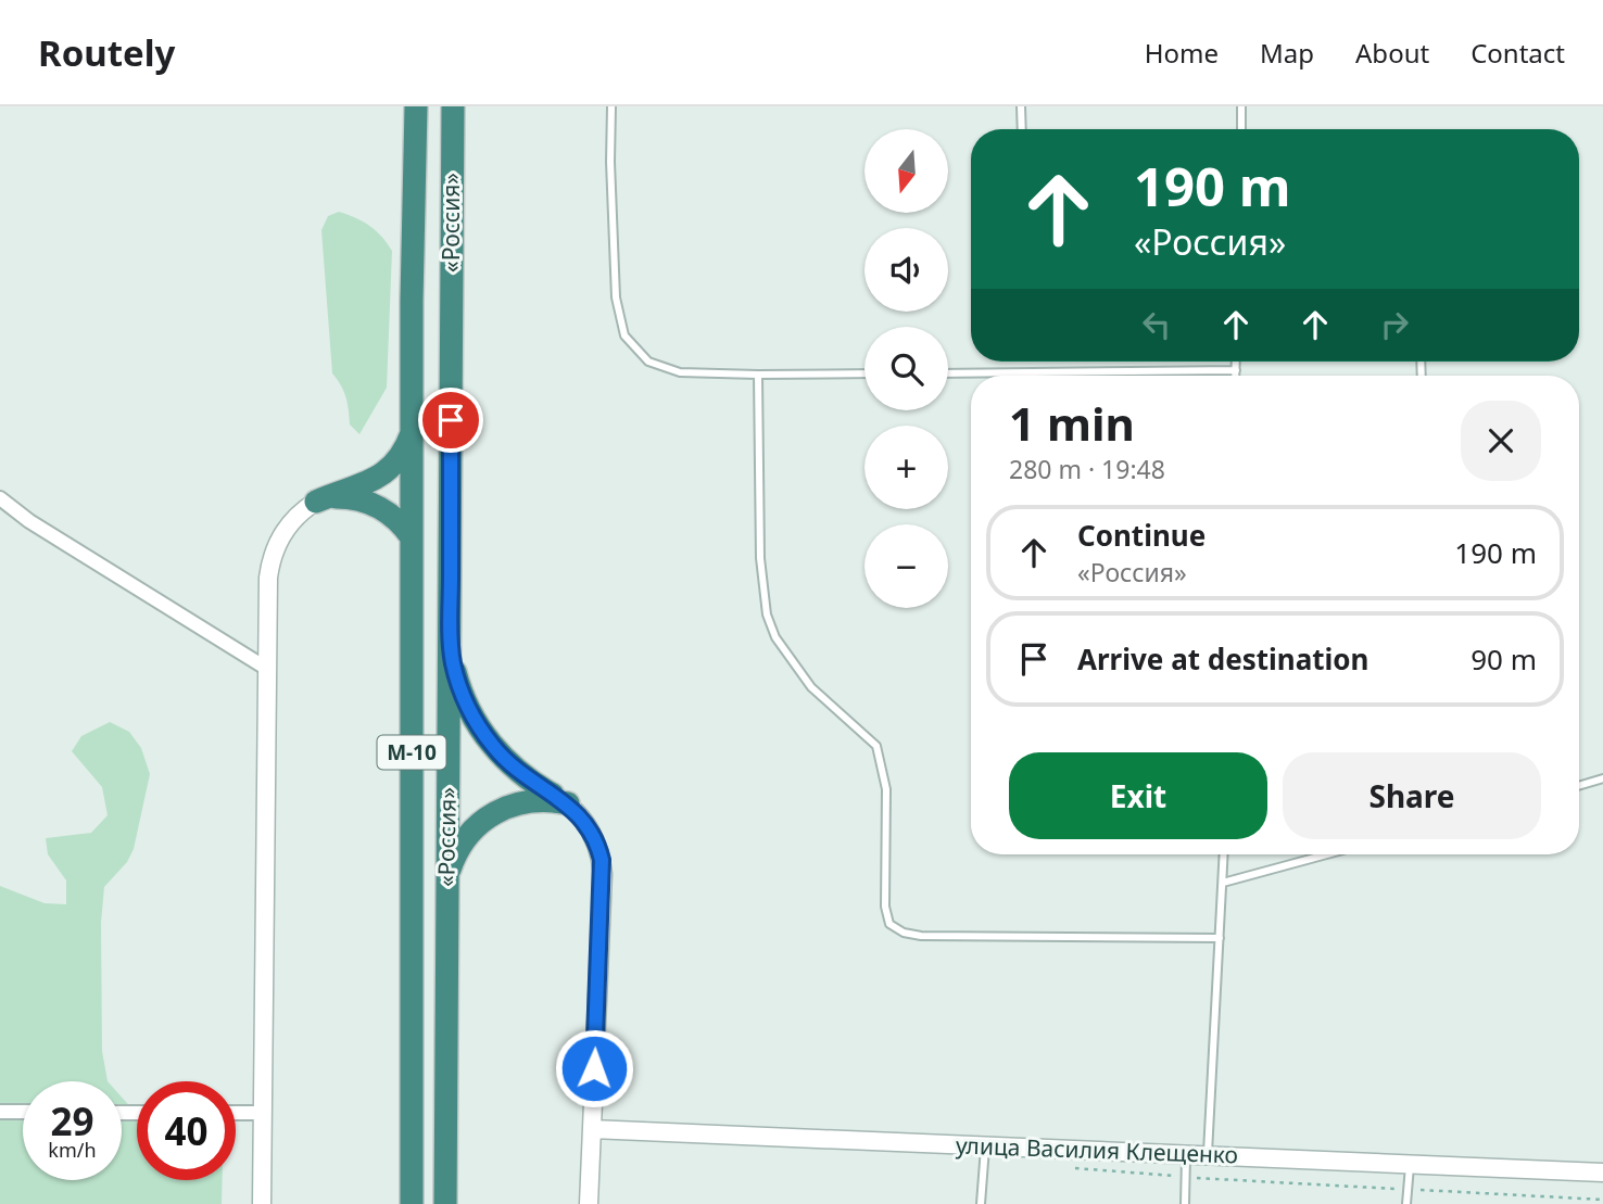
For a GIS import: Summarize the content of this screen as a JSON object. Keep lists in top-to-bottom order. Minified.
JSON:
{"streets":{"highway":["«Россия»","М-10"],"street":["улица Василия Клещенко"]},"north":"bottom","page":{"header":"Routely","nav":["Home","Map","About","Contact"],"map_buttons":["+","−"],"turn":["190 m","«Россия»"],"heading":["1 min","280 m · 19:48"],"list":[{"name":"Continue","note":"«Россия»","value":"190 m"},{"name":"Arrive at destination","value":"90 m"}],"buttons":["Exit","Share"],"speed":"29 km/h","limit":"40"}}
